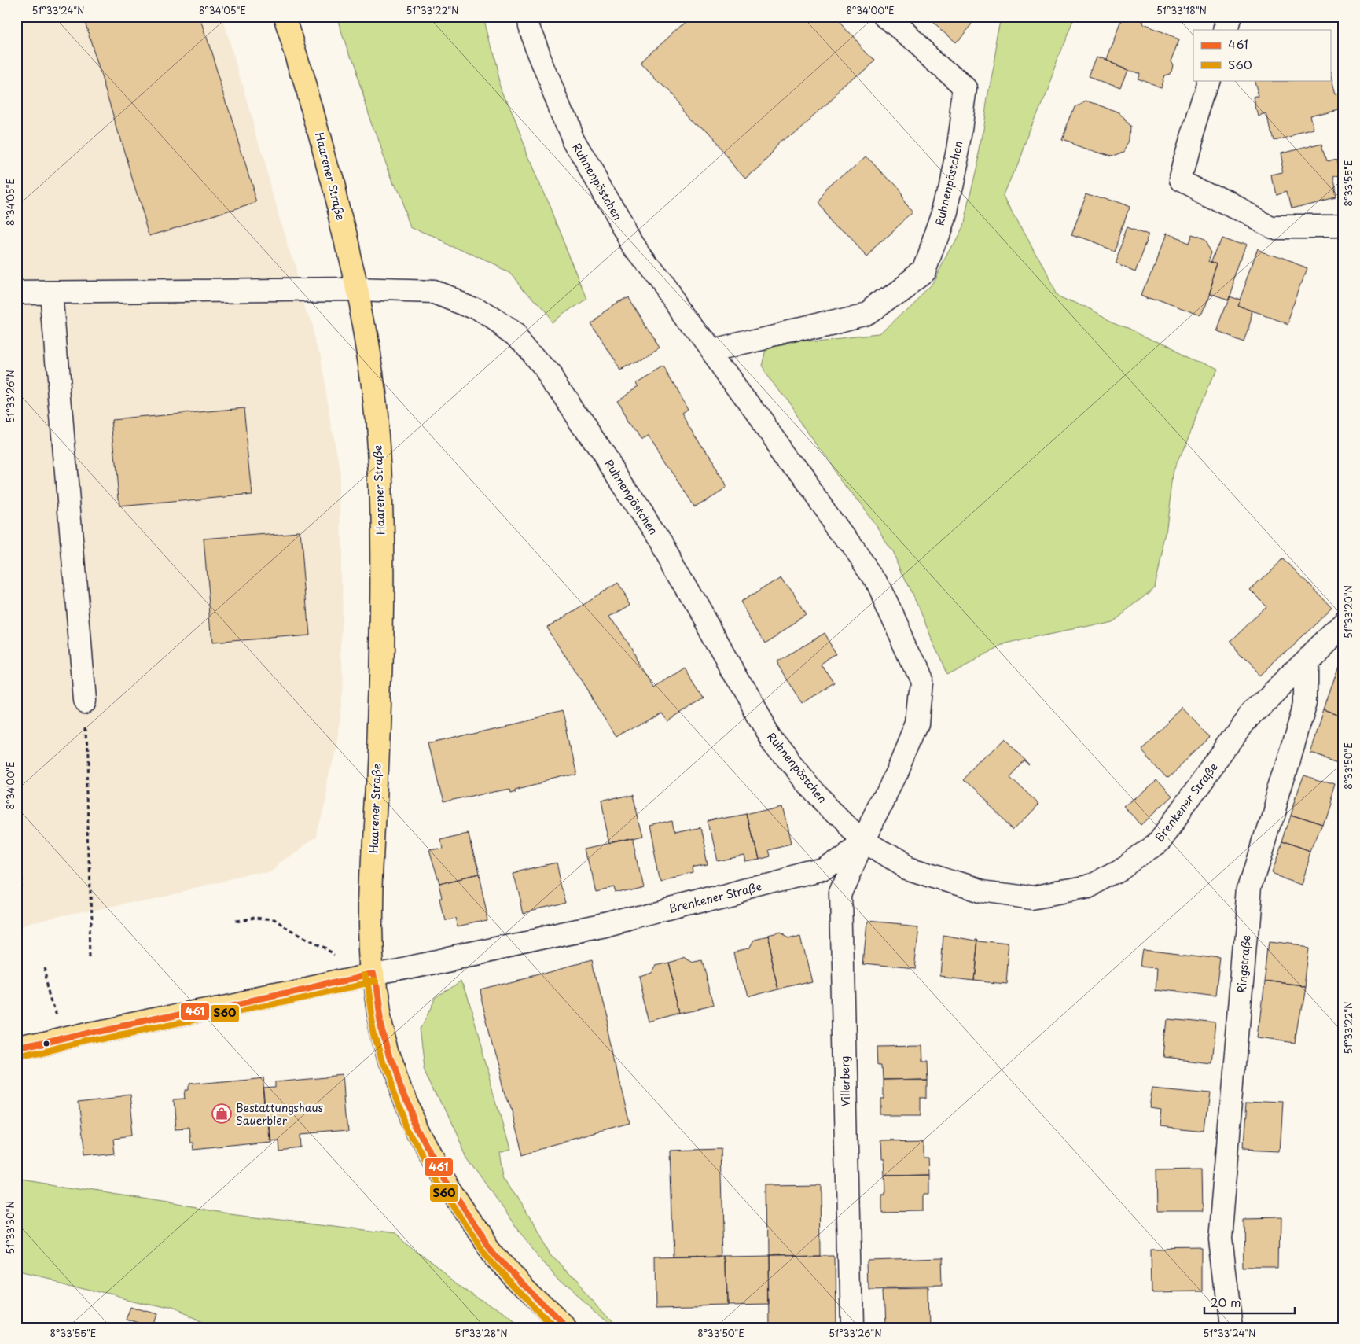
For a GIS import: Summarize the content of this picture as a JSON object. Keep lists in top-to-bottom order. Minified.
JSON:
{"streets":{"main road":["Haarener Straße","Brenkener Straße"],"street":["Ruhnenpöstchen","Ringstraße","Villerberg"]},"crossings":[["Haarener Straße","Ruhnenpöstchen"],["Haarener Straße","Brenkener Straße"],["Ruhnenpöstchen","Brenkener Straße"],["Ruhnenpöstchen","Villerberg"],["Brenkener Straße","Ringstraße"],["Brenkener Straße","Villerberg"]],"places":{"shop":["Bestattungshaus Sauerbier"]},"lines":["transit line 461","transit line S60"],"legend":["461","S60"],"scale_bar":"20 m","coordinates":["51°33'24\"N","8°34'05\"E","51°33'22\"N","8°34'00\"E","51°33'18\"N","8°33'55\"E","51°33'26\"N","51°33'20\"N","8°33'50\"E","51°33'30\"N","51°33'28\"N"]}
